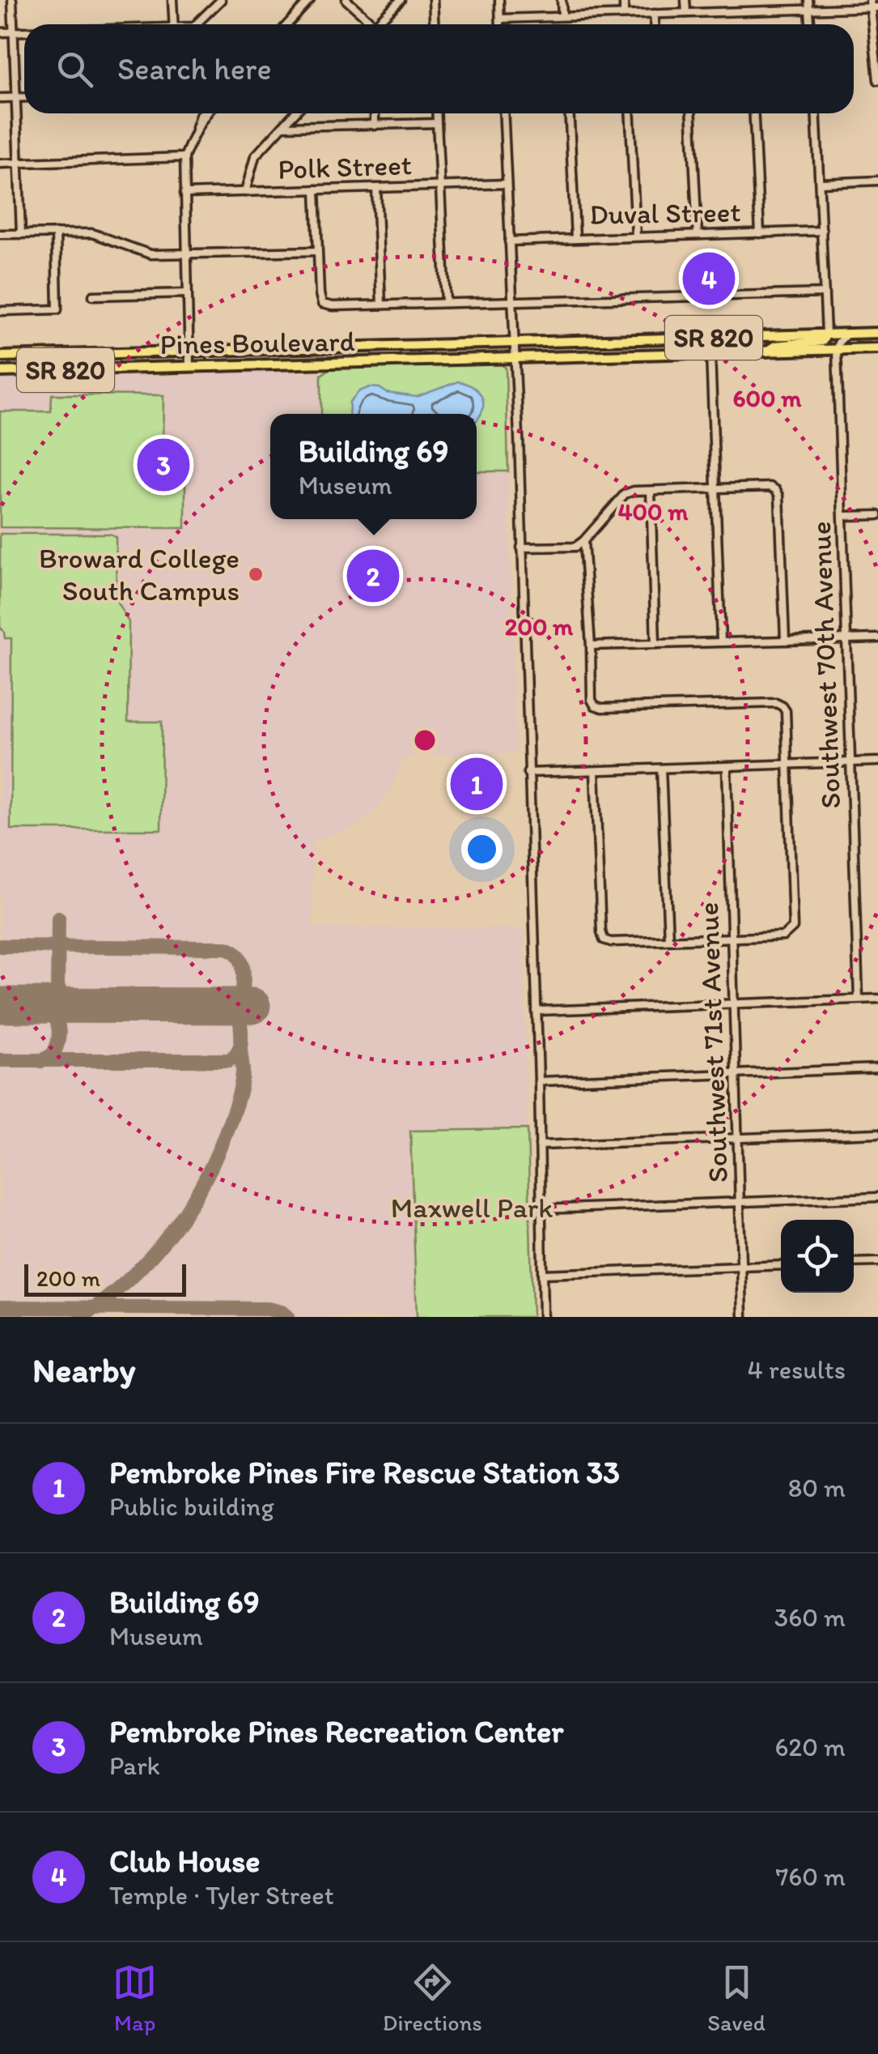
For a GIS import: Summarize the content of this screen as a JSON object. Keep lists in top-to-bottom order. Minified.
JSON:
{"streets":{"highway":["SR 820","Pines Boulevard"],"street":["Polk Street","Duval Street","Southwest 70th Avenue","Southwest 71st Avenue"]},"crossings":[["SR 820","Pines Boulevard"],["SR 820","Southwest 70th Avenue"]],"parks":["Maxwell Park"],"places":["Broward College South Campus"],"scale_bar":"200 m","page":{"search":"Search here","pins":["4","3","2","1"],"popup":["Building 69","Museum"],"scale":"200 m","heading":["Nearby","4 results"],"list":[{"mark":"1","name":"Pembroke Pines Fire Rescue Station 33","note":"Public building","value":"80 m"},{"mark":"2","name":"Building 69","note":"Museum","value":"360 m"},{"mark":"3","name":"Pembroke Pines Recreation Center","note":"Park","value":"620 m"},{"mark":"4","name":"Club House","note":"Temple · Tyler Street","value":"760 m"}],"nav":["Map","Directions","Saved"]},"rings":["600 m","400 m","200 m"]}
